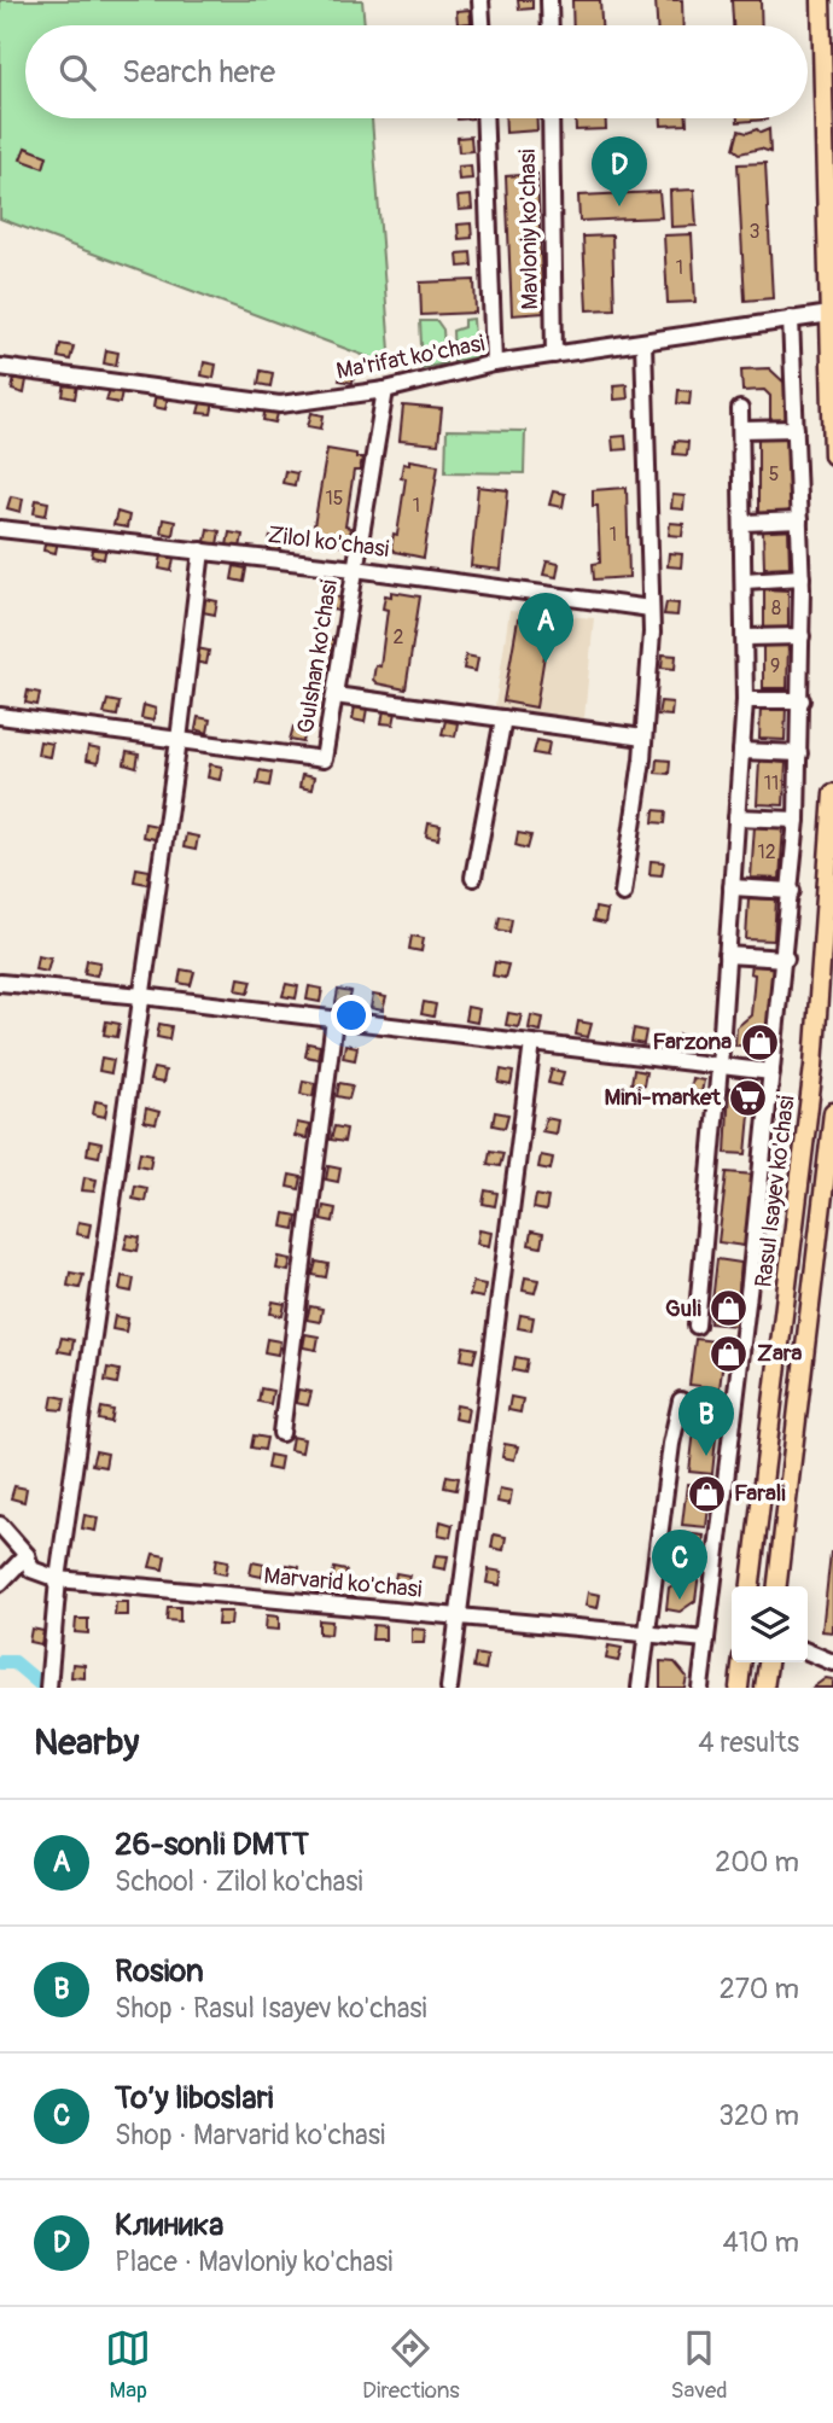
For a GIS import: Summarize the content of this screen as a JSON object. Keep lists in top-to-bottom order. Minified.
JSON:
{"streets":{"main road":["Rasul Isayev ko'chasi"],"street":["Mavloniy ko'chasi","Ma'rifat ko'chasi","Zilol ko'chasi","Gulshan ko'chasi","Marvarid ko'chasi"]},"crossings":[["Mavloniy ko'chasi","Ma'rifat ko'chasi"],["Ma'rifat ko'chasi","Gulshan ko'chasi"],["Zilol ko'chasi","Gulshan ko'chasi"]],"places":{"shop":["Farzona","Guli","Zara","Farali"],"supermarket":["Mini-market"]},"house_numbers":["3","1","5","15","1","1","8","2","9","11","12"],"page":{"search":"Search here","pins":["D","A","B","C"],"heading":["Nearby","4 results"],"list":[{"mark":"A","name":"26-sonli DMTT","note":"School · Zilol ko'chasi","value":"200 m"},{"mark":"B","name":"Rosion","note":"Shop · Rasul Isayev ko'chasi","value":"270 m"},{"mark":"C","name":"To’y liboslari","note":"Shop · Marvarid ko'chasi","value":"320 m"},{"mark":"D","name":"Клиника","note":"Place · Mavloniy ko'chasi","value":"410 m"}],"nav":["Map","Directions","Saved"]}}
